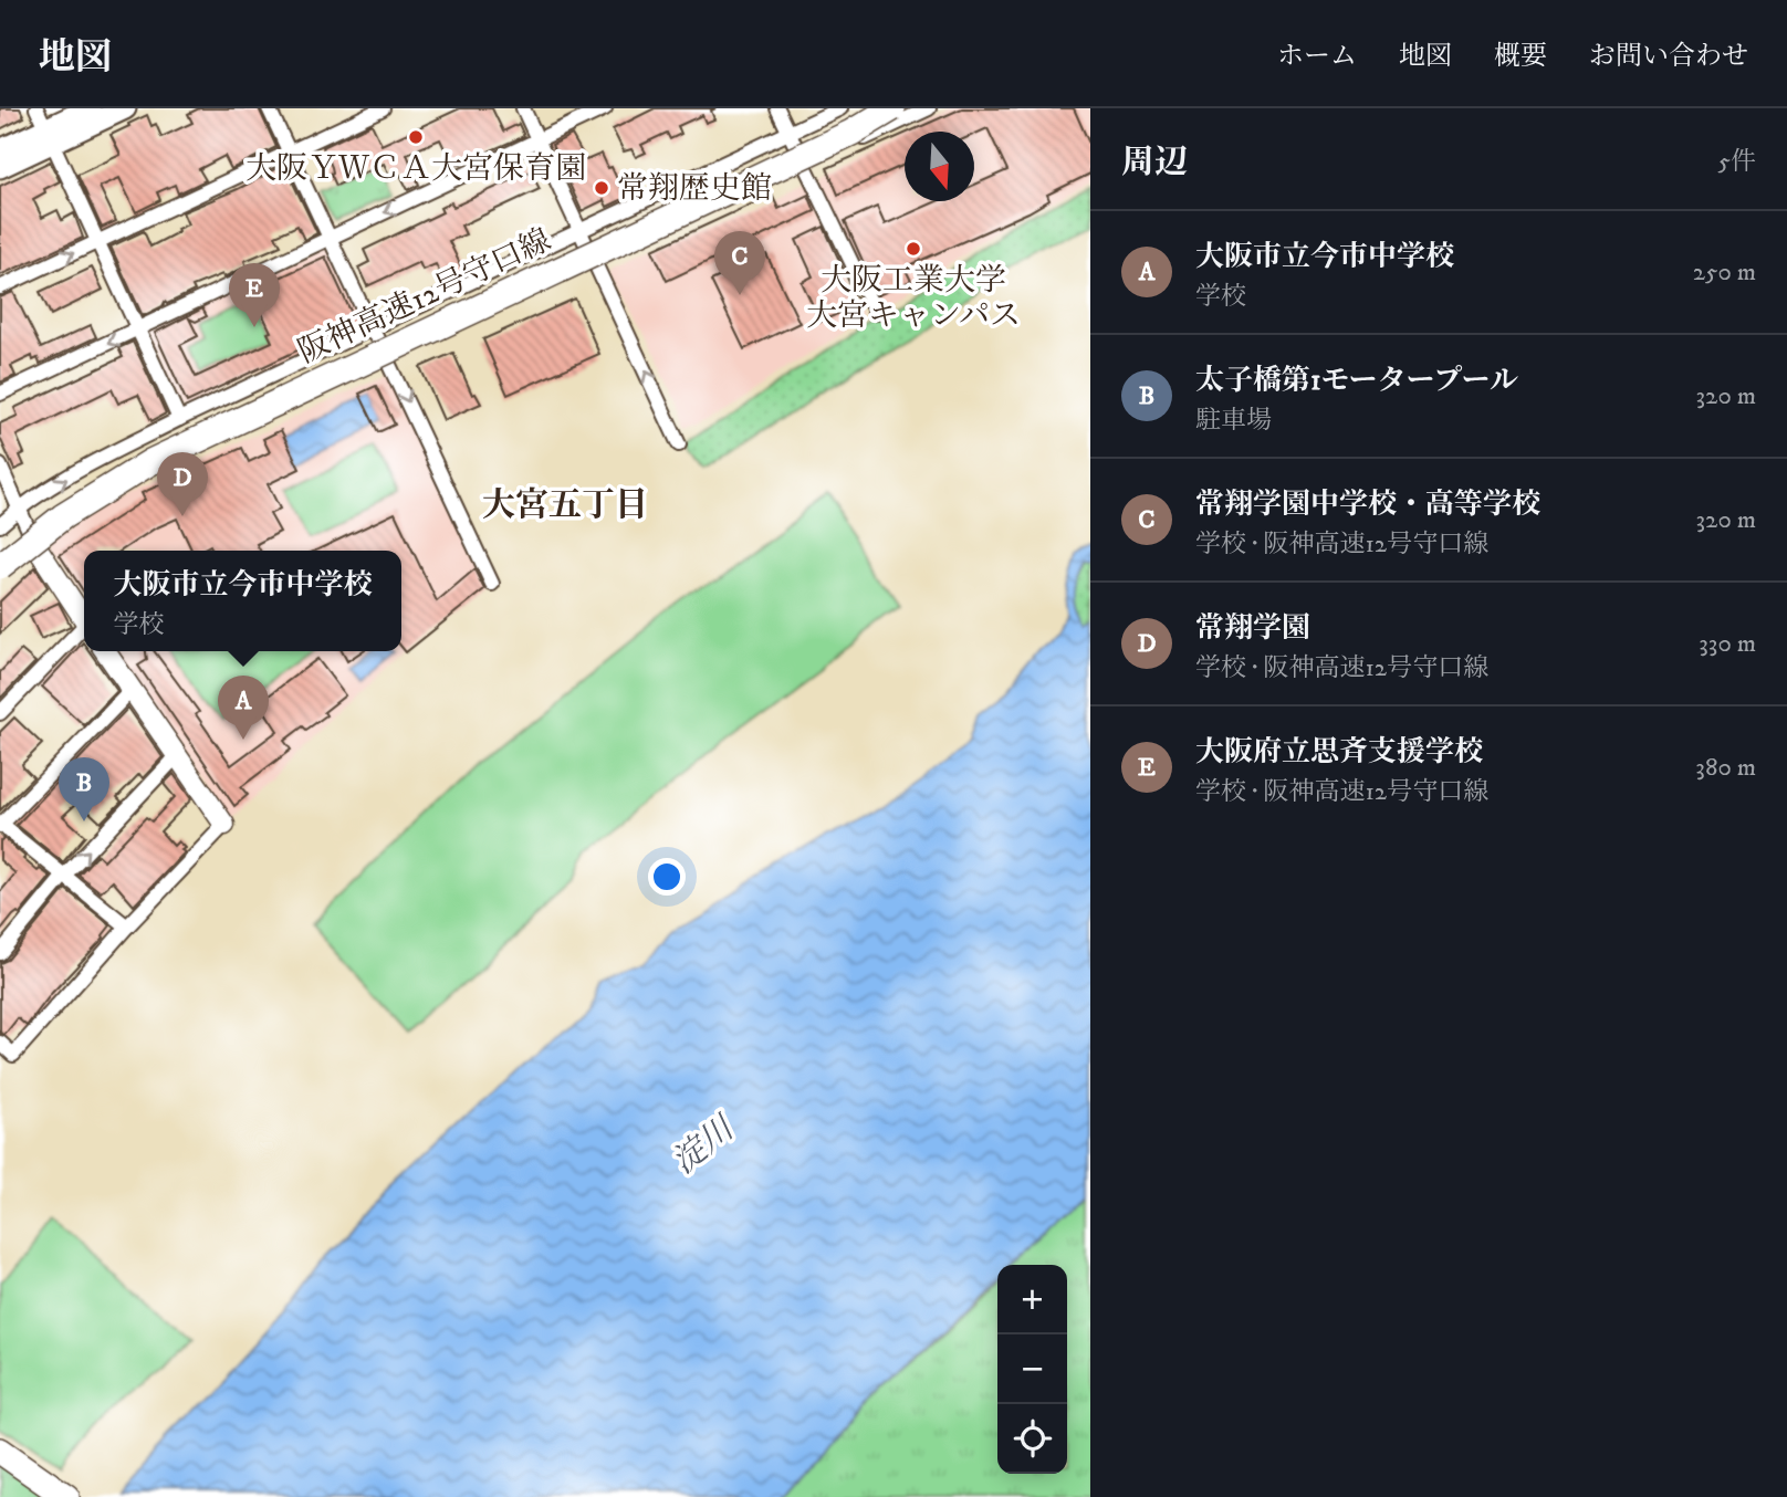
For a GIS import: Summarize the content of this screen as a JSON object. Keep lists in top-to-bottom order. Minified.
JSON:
{"streets":{"highway":["阪神高速12号守口線"]},"districts":["大宮五丁目"],"water":["淀川"],"places":["大阪ＹＷＣＡ大宮保育園","常翔歴史館","大阪工業大学 大宮キャンパス"],"north":"bottom","page":{"header":"地図","nav":["ホーム","地図","概要","お問い合わせ"],"heading":["周辺","5件"],"list":[{"mark":"A","name":"大阪市立今市中学校","note":"学校","value":"250 m"},{"mark":"B","name":"太子橋第1モータープール","note":"駐車場","value":"320 m"},{"mark":"C","name":"常翔学園中学校・高等学校","note":"学校 · 阪神高速12号守口線","value":"320 m"},{"mark":"D","name":"常翔学園","note":"学校 · 阪神高速12号守口線","value":"330 m"},{"mark":"E","name":"大阪府立思斉支援学校","note":"学校 · 阪神高速12号守口線","value":"380 m"}],"pins":["C","E","D","A","B"],"popup":["大阪市立今市中学校","学校"],"map_buttons":["+","−"]}}
